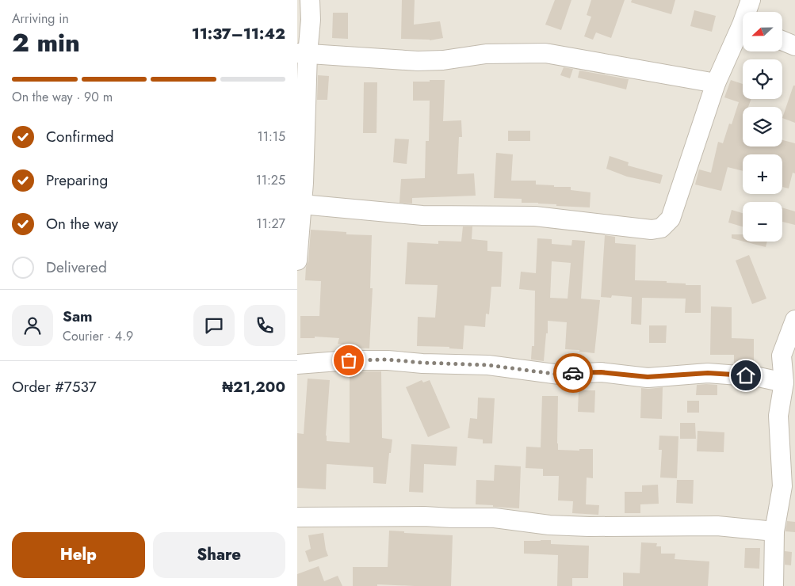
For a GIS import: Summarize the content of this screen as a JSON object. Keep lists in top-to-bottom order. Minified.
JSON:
{"north":"left","page":{"heading":["2 min","Arriving in","11:37–11:42"],"panel":["Sam","Courier · 4.9","Order #7537","₦21,200"],"map_buttons":["+","−"],"bar":"On the way · 90 m","list":[["Confirmed","11:15"],["Preparing","11:25"],["On the way","11:27"],"Delivered"],"buttons":["Help","Share"]}}
